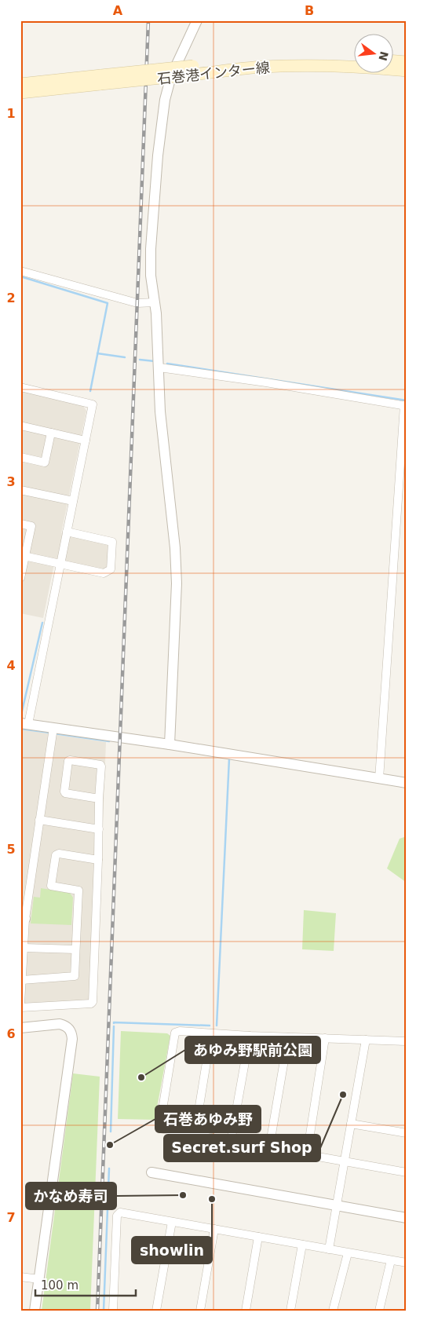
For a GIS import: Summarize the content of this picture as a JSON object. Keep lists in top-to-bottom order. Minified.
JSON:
{"streets":{"main road":["石巻港インター線"]},"places":["あゆみ野駅前公園","Secret.surf Shop","石巻あゆみ野","かなめ寿司","showlin"],"scale_bar":"100 m","north":"right","grid":{"columns":["A","B"],"rows":["1","2","3","4","5","6","7"]}}
